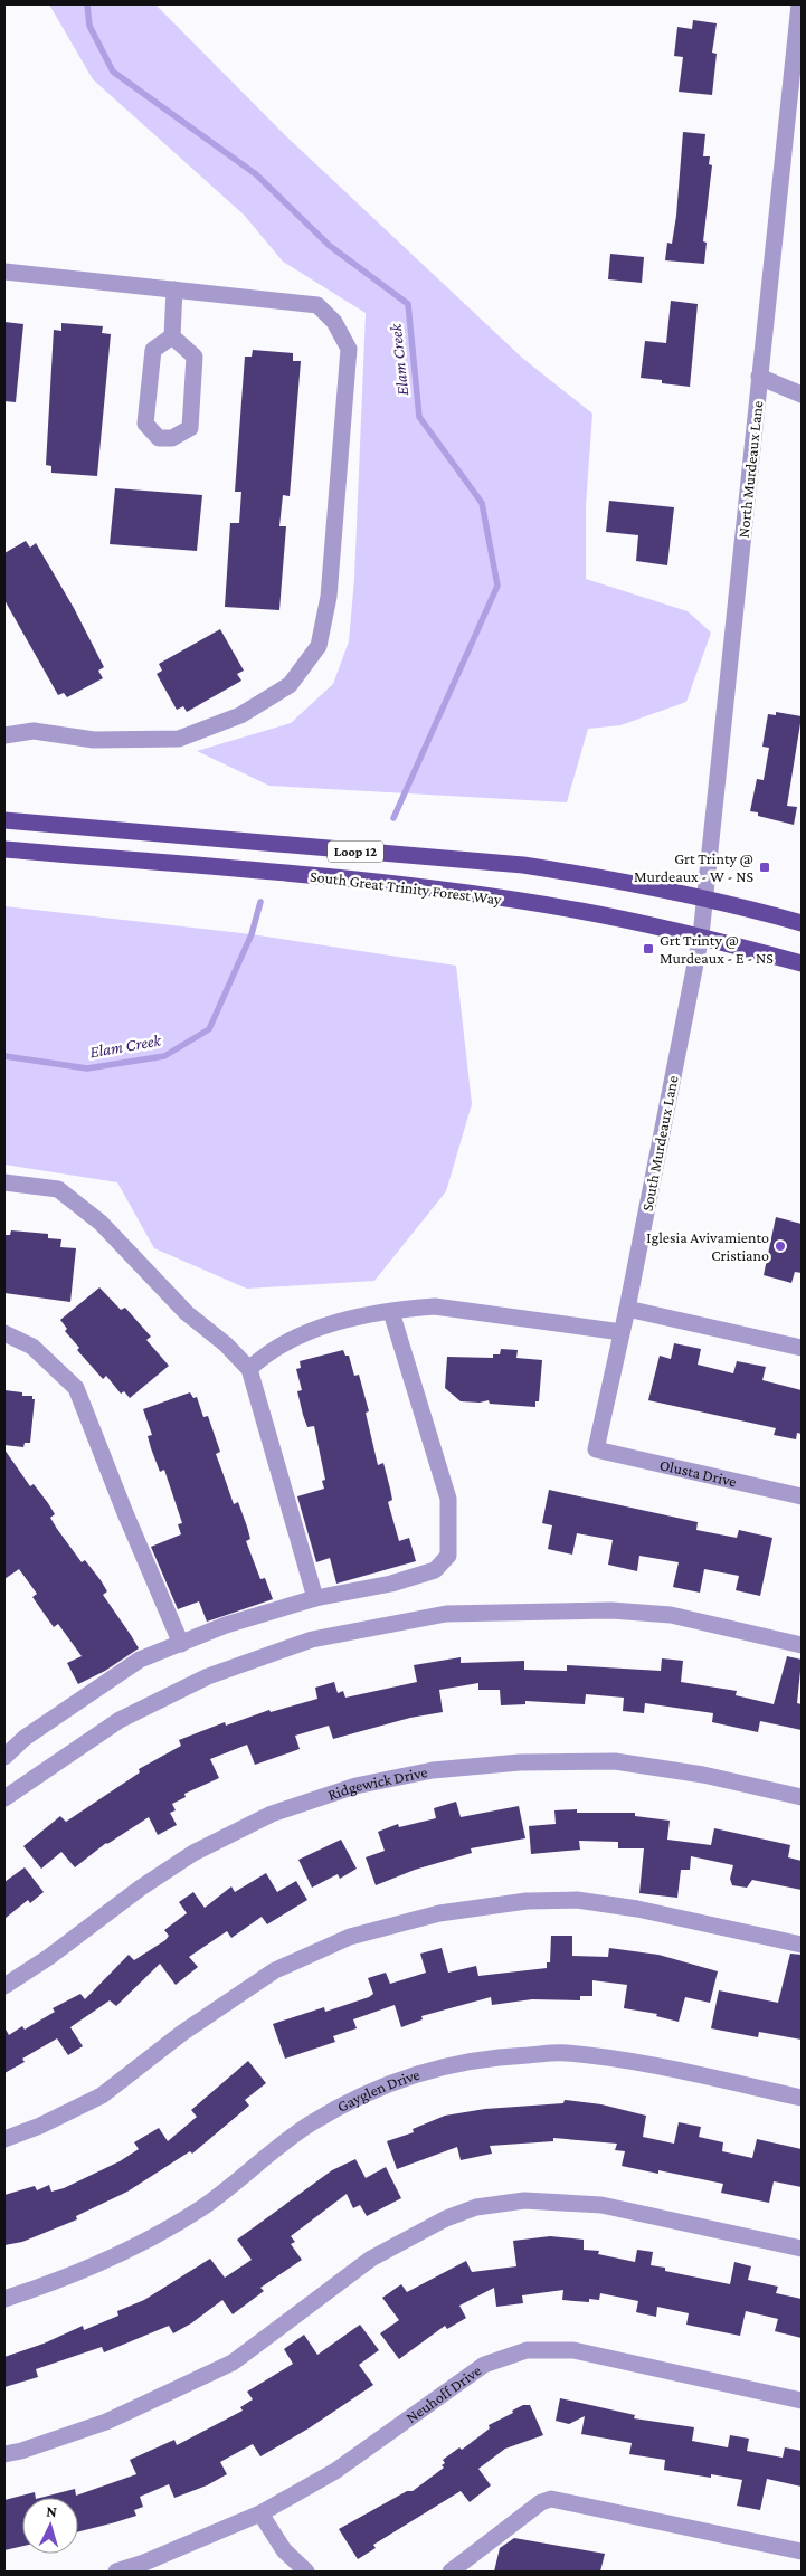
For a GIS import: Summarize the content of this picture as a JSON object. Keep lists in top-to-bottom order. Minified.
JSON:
{"streets":{"main road":["Loop 12","South Great Trinity Forest Way"],"street":["North Murdeaux Lane","South Murdeaux Lane","Olusta Drive","Ridgewick Drive","Gayglen Drive","Neuhoff Drive"]},"crossings":[["North Murdeaux Lane","South Great Trinity Forest Way"],["North Murdeaux Lane","South Murdeaux Lane"],["South Great Trinity Forest Way","South Murdeaux Lane"],["South Murdeaux Lane","Olusta Drive"]],"water":["Elam Creek"],"places":{"transit":["Grt Trinty @ Murdeaux - W - NS","Grt Trinty @ Murdeaux - E - NS"],"other":["Iglesia Avivamiento Cristiano"]},"north":"top"}
